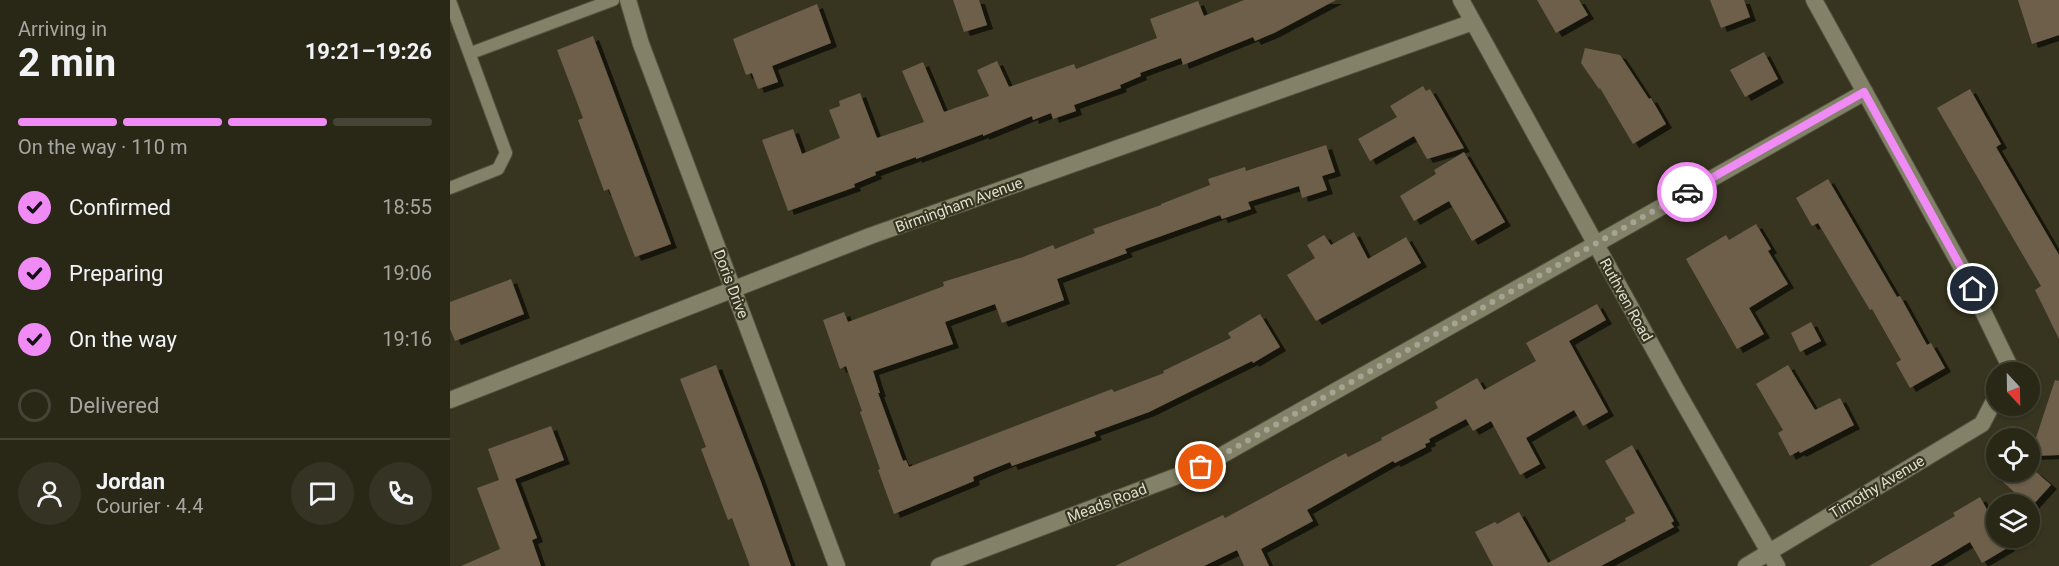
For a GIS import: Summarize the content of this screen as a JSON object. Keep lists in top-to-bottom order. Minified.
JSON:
{"streets":{"street":["Birmingham Avenue","Doris Drive","Ruthven Road","Timothy Avenue","Meads Road"]},"crossings":[["Birmingham Avenue","Doris Drive"],["Birmingham Avenue","Ruthven Road"],["Ruthven Road","Timothy Avenue"],["Ruthven Road","Meads Road"]],"north":"bottom","page":{"heading":["2 min","Arriving in","19:21–19:26"],"panel":["Jordan","Courier · 4.4"],"bar":"On the way · 110 m","list":[["Confirmed","18:55"],["Preparing","19:06"],["On the way","19:16"],"Delivered"]}}
